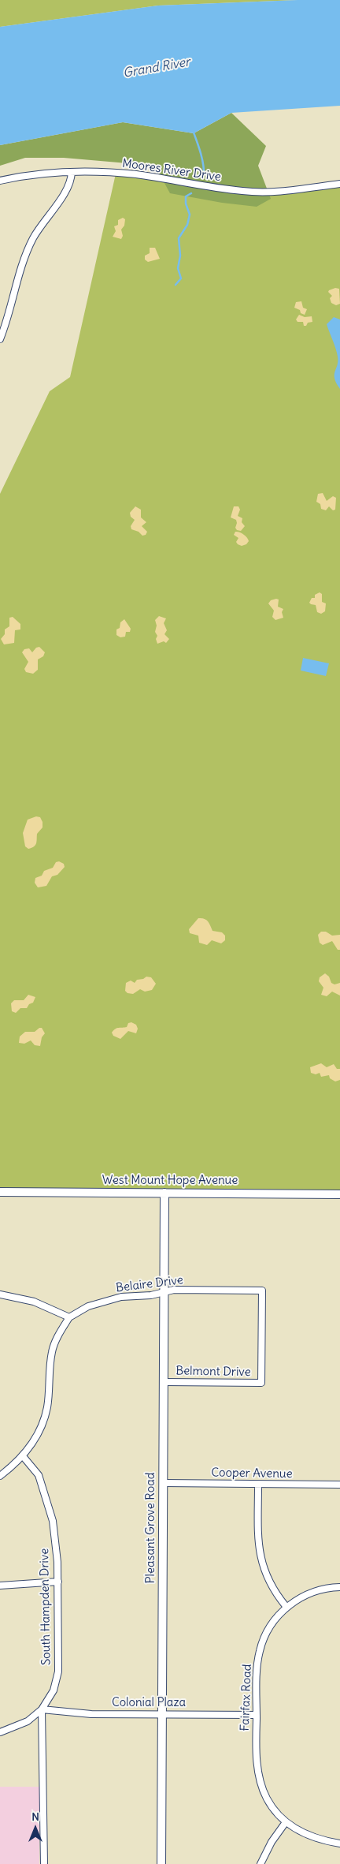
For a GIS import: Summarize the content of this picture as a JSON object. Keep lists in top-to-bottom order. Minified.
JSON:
{"streets":{"street":["Moores River Drive","West Mount Hope Avenue","Belaire Drive","Belmont Drive","Cooper Avenue","Pleasant Grove Road","South Hampden Drive","Fairfax Road","Colonial Plaza"]},"crossings":[["West Mount Hope Avenue","Pleasant Grove Road"],["Belaire Drive","Belmont Drive"],["Belaire Drive","Pleasant Grove Road"],["Belmont Drive","Pleasant Grove Road"],["Cooper Avenue","Pleasant Grove Road"],["Pleasant Grove Road","Colonial Plaza"],["South Hampden Drive","Colonial Plaza"],["Fairfax Road","Colonial Plaza"]],"water":["Grand River"],"north":"top"}
